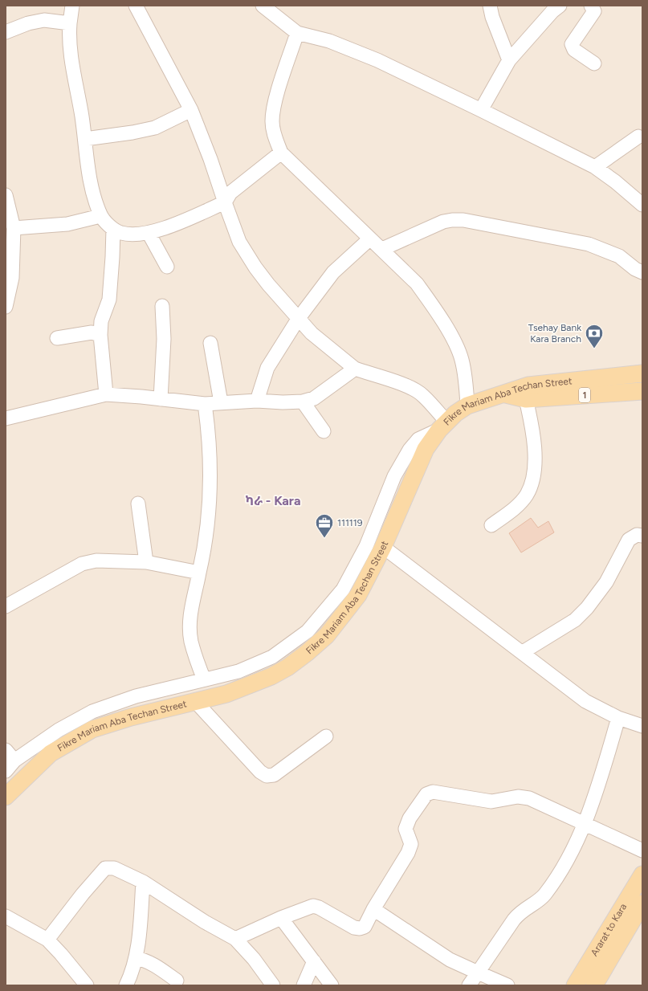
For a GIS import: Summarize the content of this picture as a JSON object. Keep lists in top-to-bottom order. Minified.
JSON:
{"streets":{"main road":["1","Fikre Mariam Aba Techan Street","Ararat to Kara"]},"districts":["ካራ - Kara"],"places":{"bank":["Tsehay Bank Kara Branch"],"office":["111119"]}}
